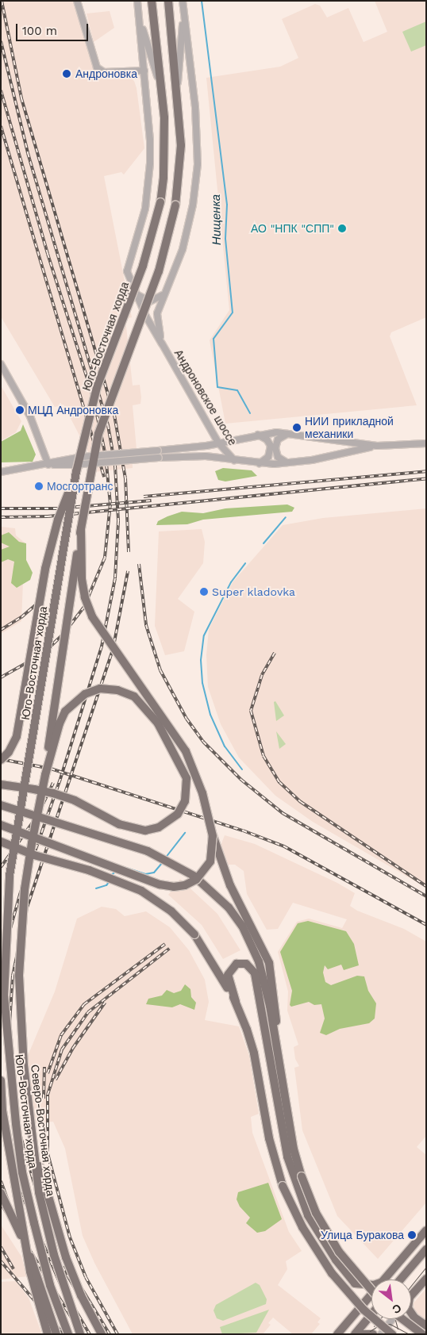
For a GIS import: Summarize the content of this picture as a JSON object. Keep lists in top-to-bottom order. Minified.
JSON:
{"streets":{"main road":["Юго-Восточная хорда","Северо-Восточная хорда"],"street":["Андроновское шоссе"]},"water":["Нищенка"],"places":["Андроновка","АО \"НПК \"СПП\"","МЦД Андроновка","НИИ прикладной механики","Мосгортранс","Super kladovka","Улица Буракова"],"scale_bar":"100 m","north":"bottom right"}
